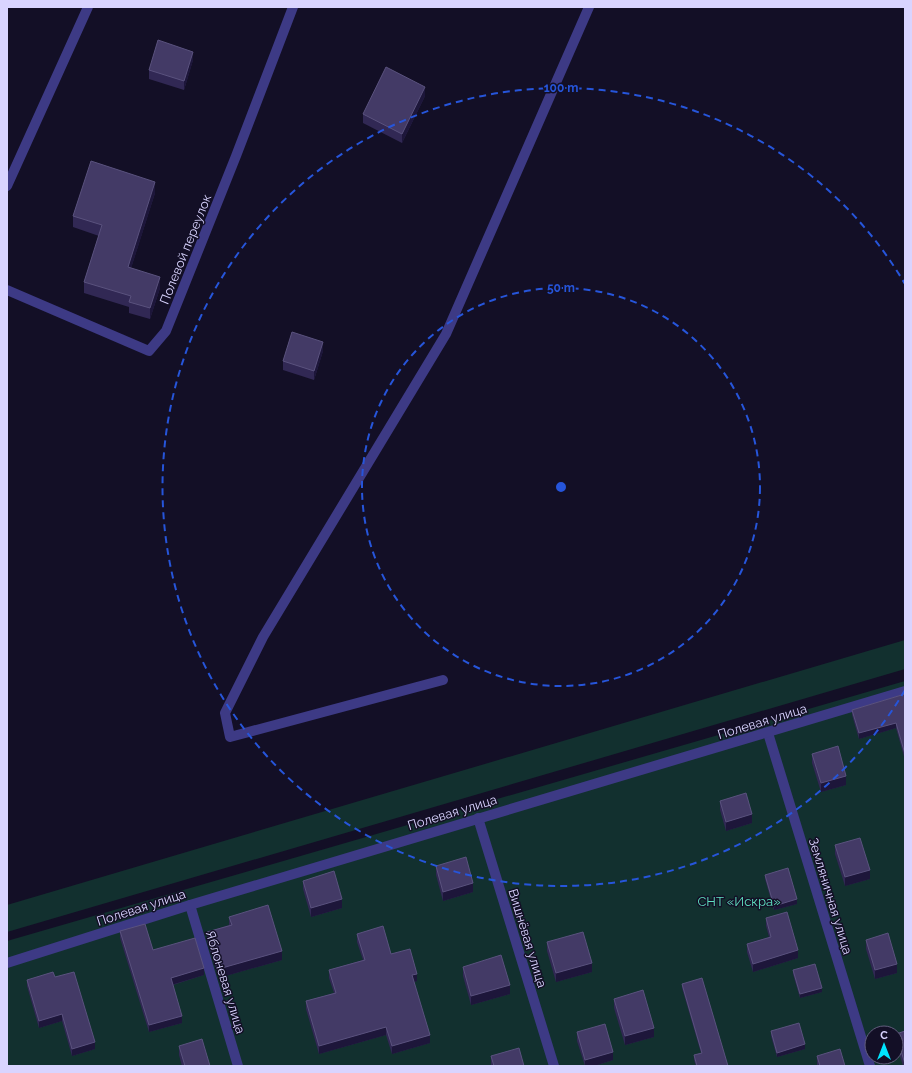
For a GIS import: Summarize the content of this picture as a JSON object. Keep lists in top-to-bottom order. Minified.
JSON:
{"streets":{"street":["Полевой переулок","Полевая улица","Земляничная улица","Вишнёвая улица","Яблоневая улица"]},"crossings":[["Полевая улица","Земляничная улица"],["Полевая улица","Вишнёвая улица"],["Полевая улица","Яблоневая улица"]],"parks":["СНТ «Искра»"],"north":"top","rings":["100 m","50 m"]}
